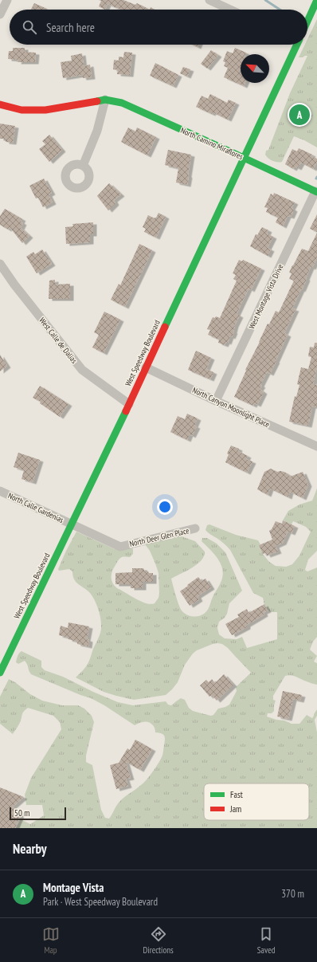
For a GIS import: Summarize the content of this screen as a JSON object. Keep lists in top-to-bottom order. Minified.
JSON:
{"streets":{"main road":["North Camino Miraflores","West Speedway Boulevard"],"street":["West Montage Vista Drive","West Calle de Dalias","North Canyon Moonlight Place","North Calle Gardenias","North Deer Glen Place"]},"crossings":[["North Camino Miraflores","West Montage Vista Drive"],["North Camino Miraflores","West Speedway Boulevard"],["West Montage Vista Drive","North Canyon Moonlight Place"],["West Calle de Dalias","West Speedway Boulevard"],["West Speedway Boulevard","North Canyon Moonlight Place"],["West Speedway Boulevard","North Calle Gardenias"],["West Speedway Boulevard","North Deer Glen Place"],["North Calle Gardenias","North Deer Glen Place"]],"legend":["Fast","Jam"],"scale_bar":"50 m","north":"top left","page":{"search":"Search here","pins":"A","scale":"50 m","heading":"Nearby","list":[{"mark":"A","name":"Montage Vista","note":"Park · West Speedway Boulevard","value":"370 m"}],"nav":["Map","Directions","Saved"]}}
